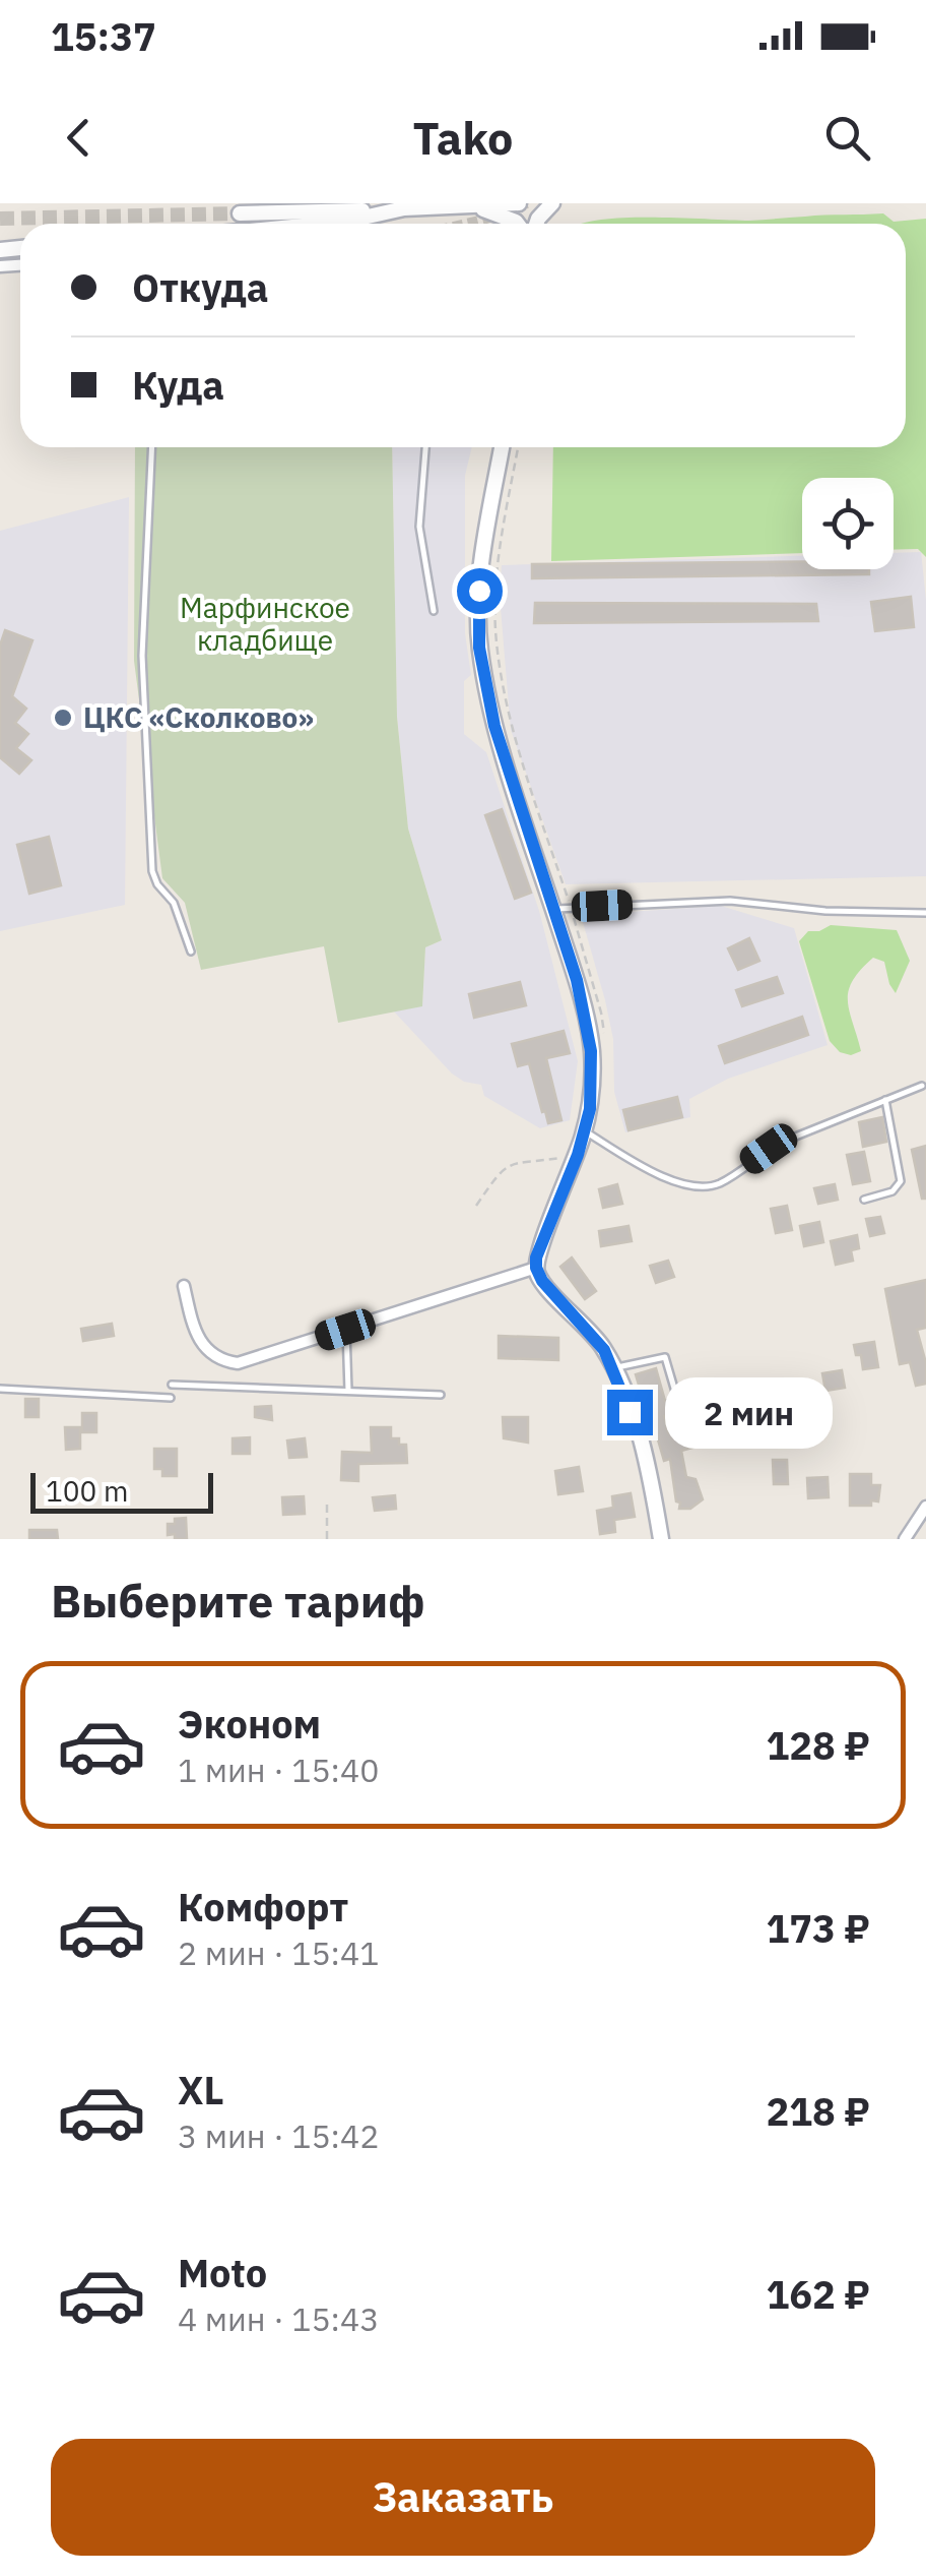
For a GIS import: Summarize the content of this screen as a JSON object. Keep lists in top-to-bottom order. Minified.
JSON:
{"parks":["Марфинское кладбище"],"places":["ЦКС «Сколково»"],"scale_bar":"100 m","page":{"status":"15:37","header":"Tako","banner":["Откуда","Куда"],"bubble":"2 мин","scale":"100 m","heading":"Выберите тариф","list":[{"name":"Эконом","note":"1 мин · 15:40","value":"128 ₽"},{"name":"Комфорт","note":"2 мин · 15:41","value":"173 ₽"},{"name":"XL","note":"3 мин · 15:42","value":"218 ₽"},{"name":"Moto","note":"4 мин · 15:43","value":"162 ₽"}],"buttons":"Заказать"}}
